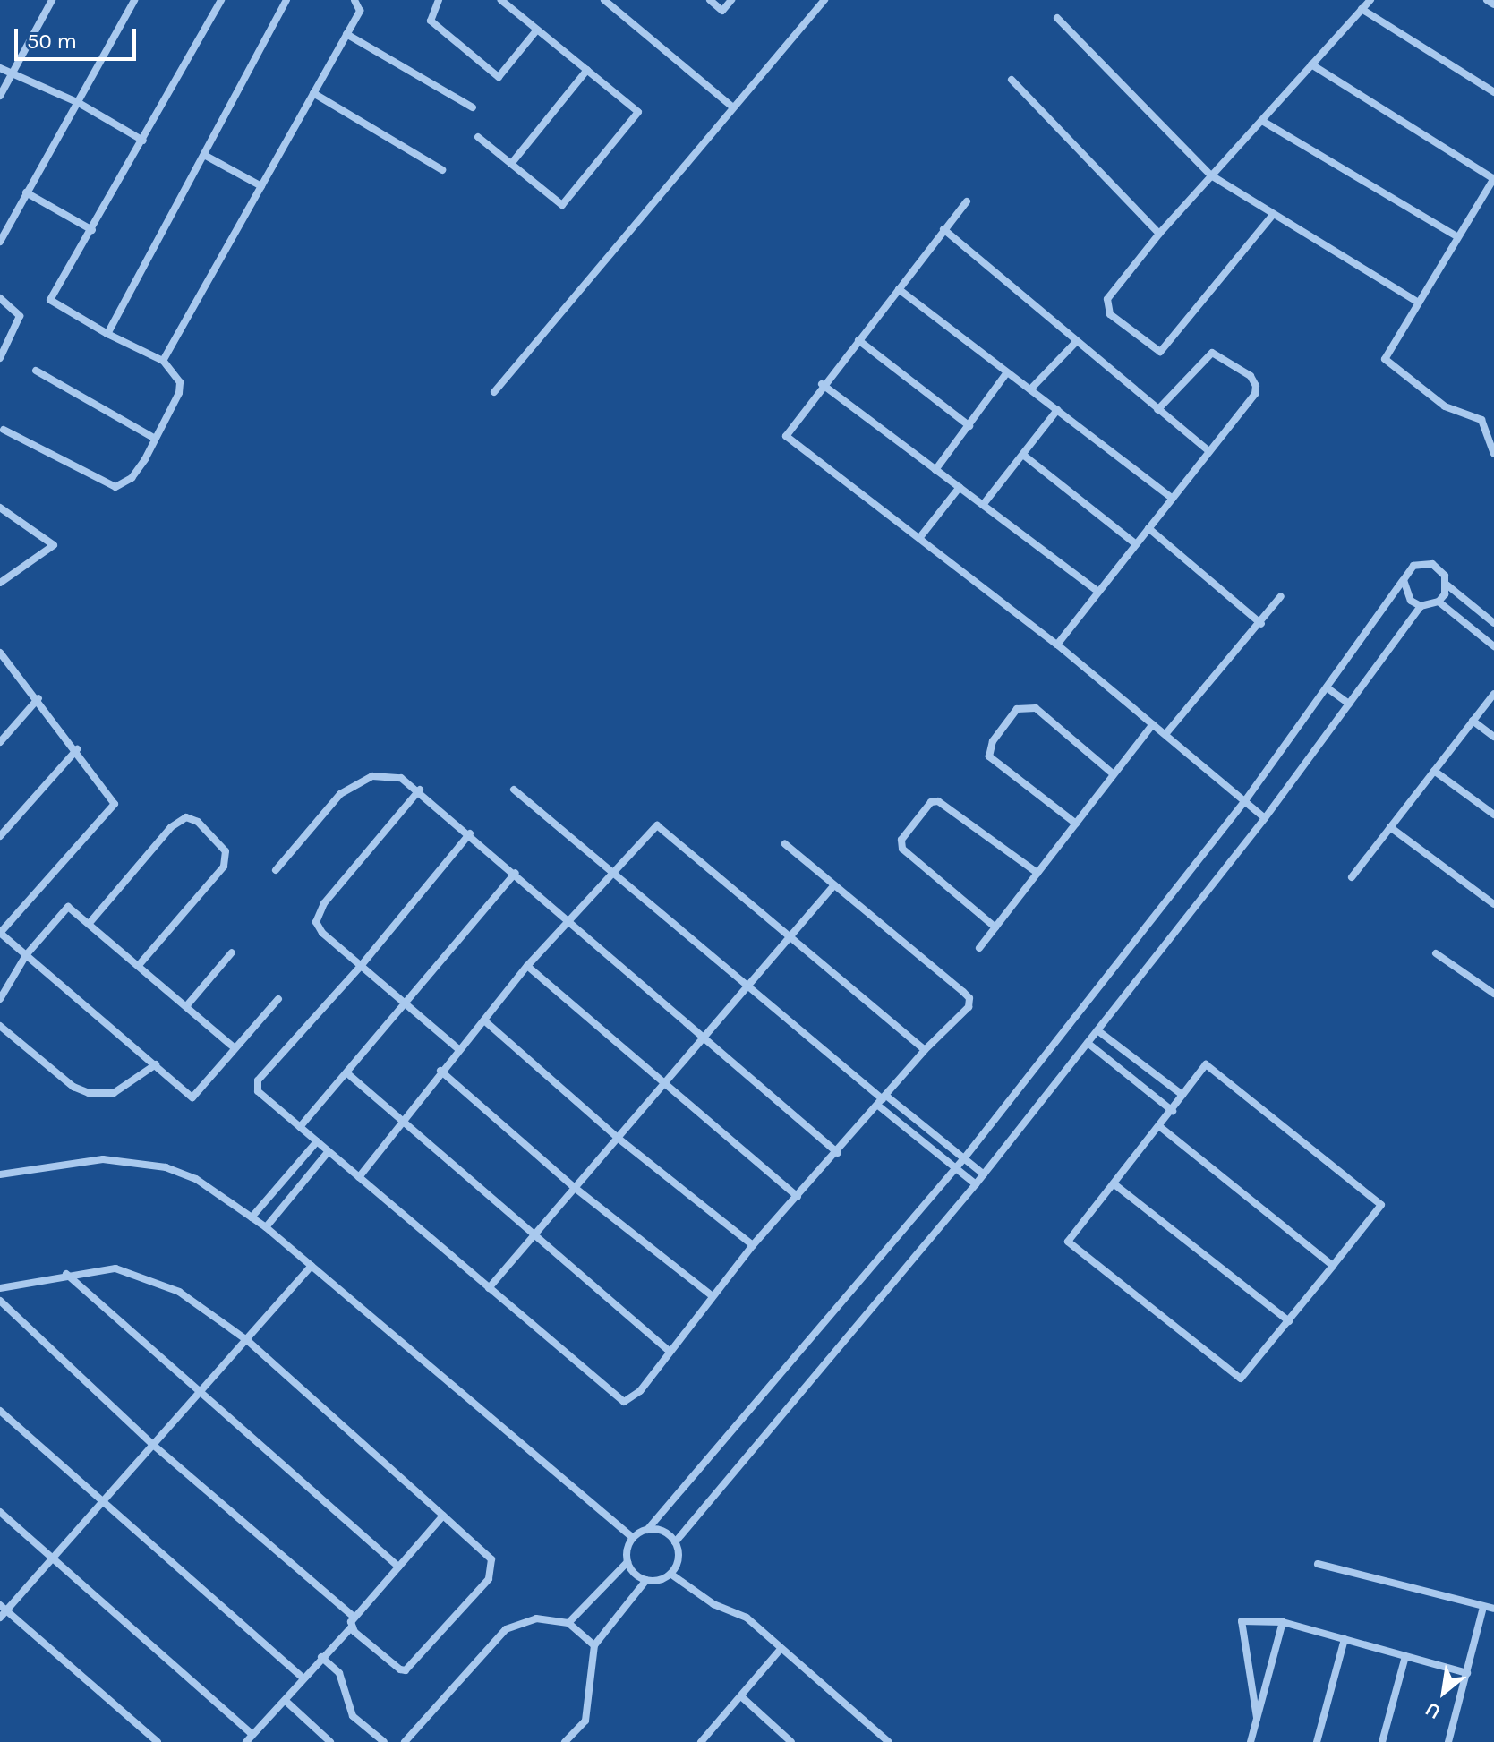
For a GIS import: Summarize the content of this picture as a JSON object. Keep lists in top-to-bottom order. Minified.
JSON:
{"scale_bar":"50 m","north":"bottom left"}
